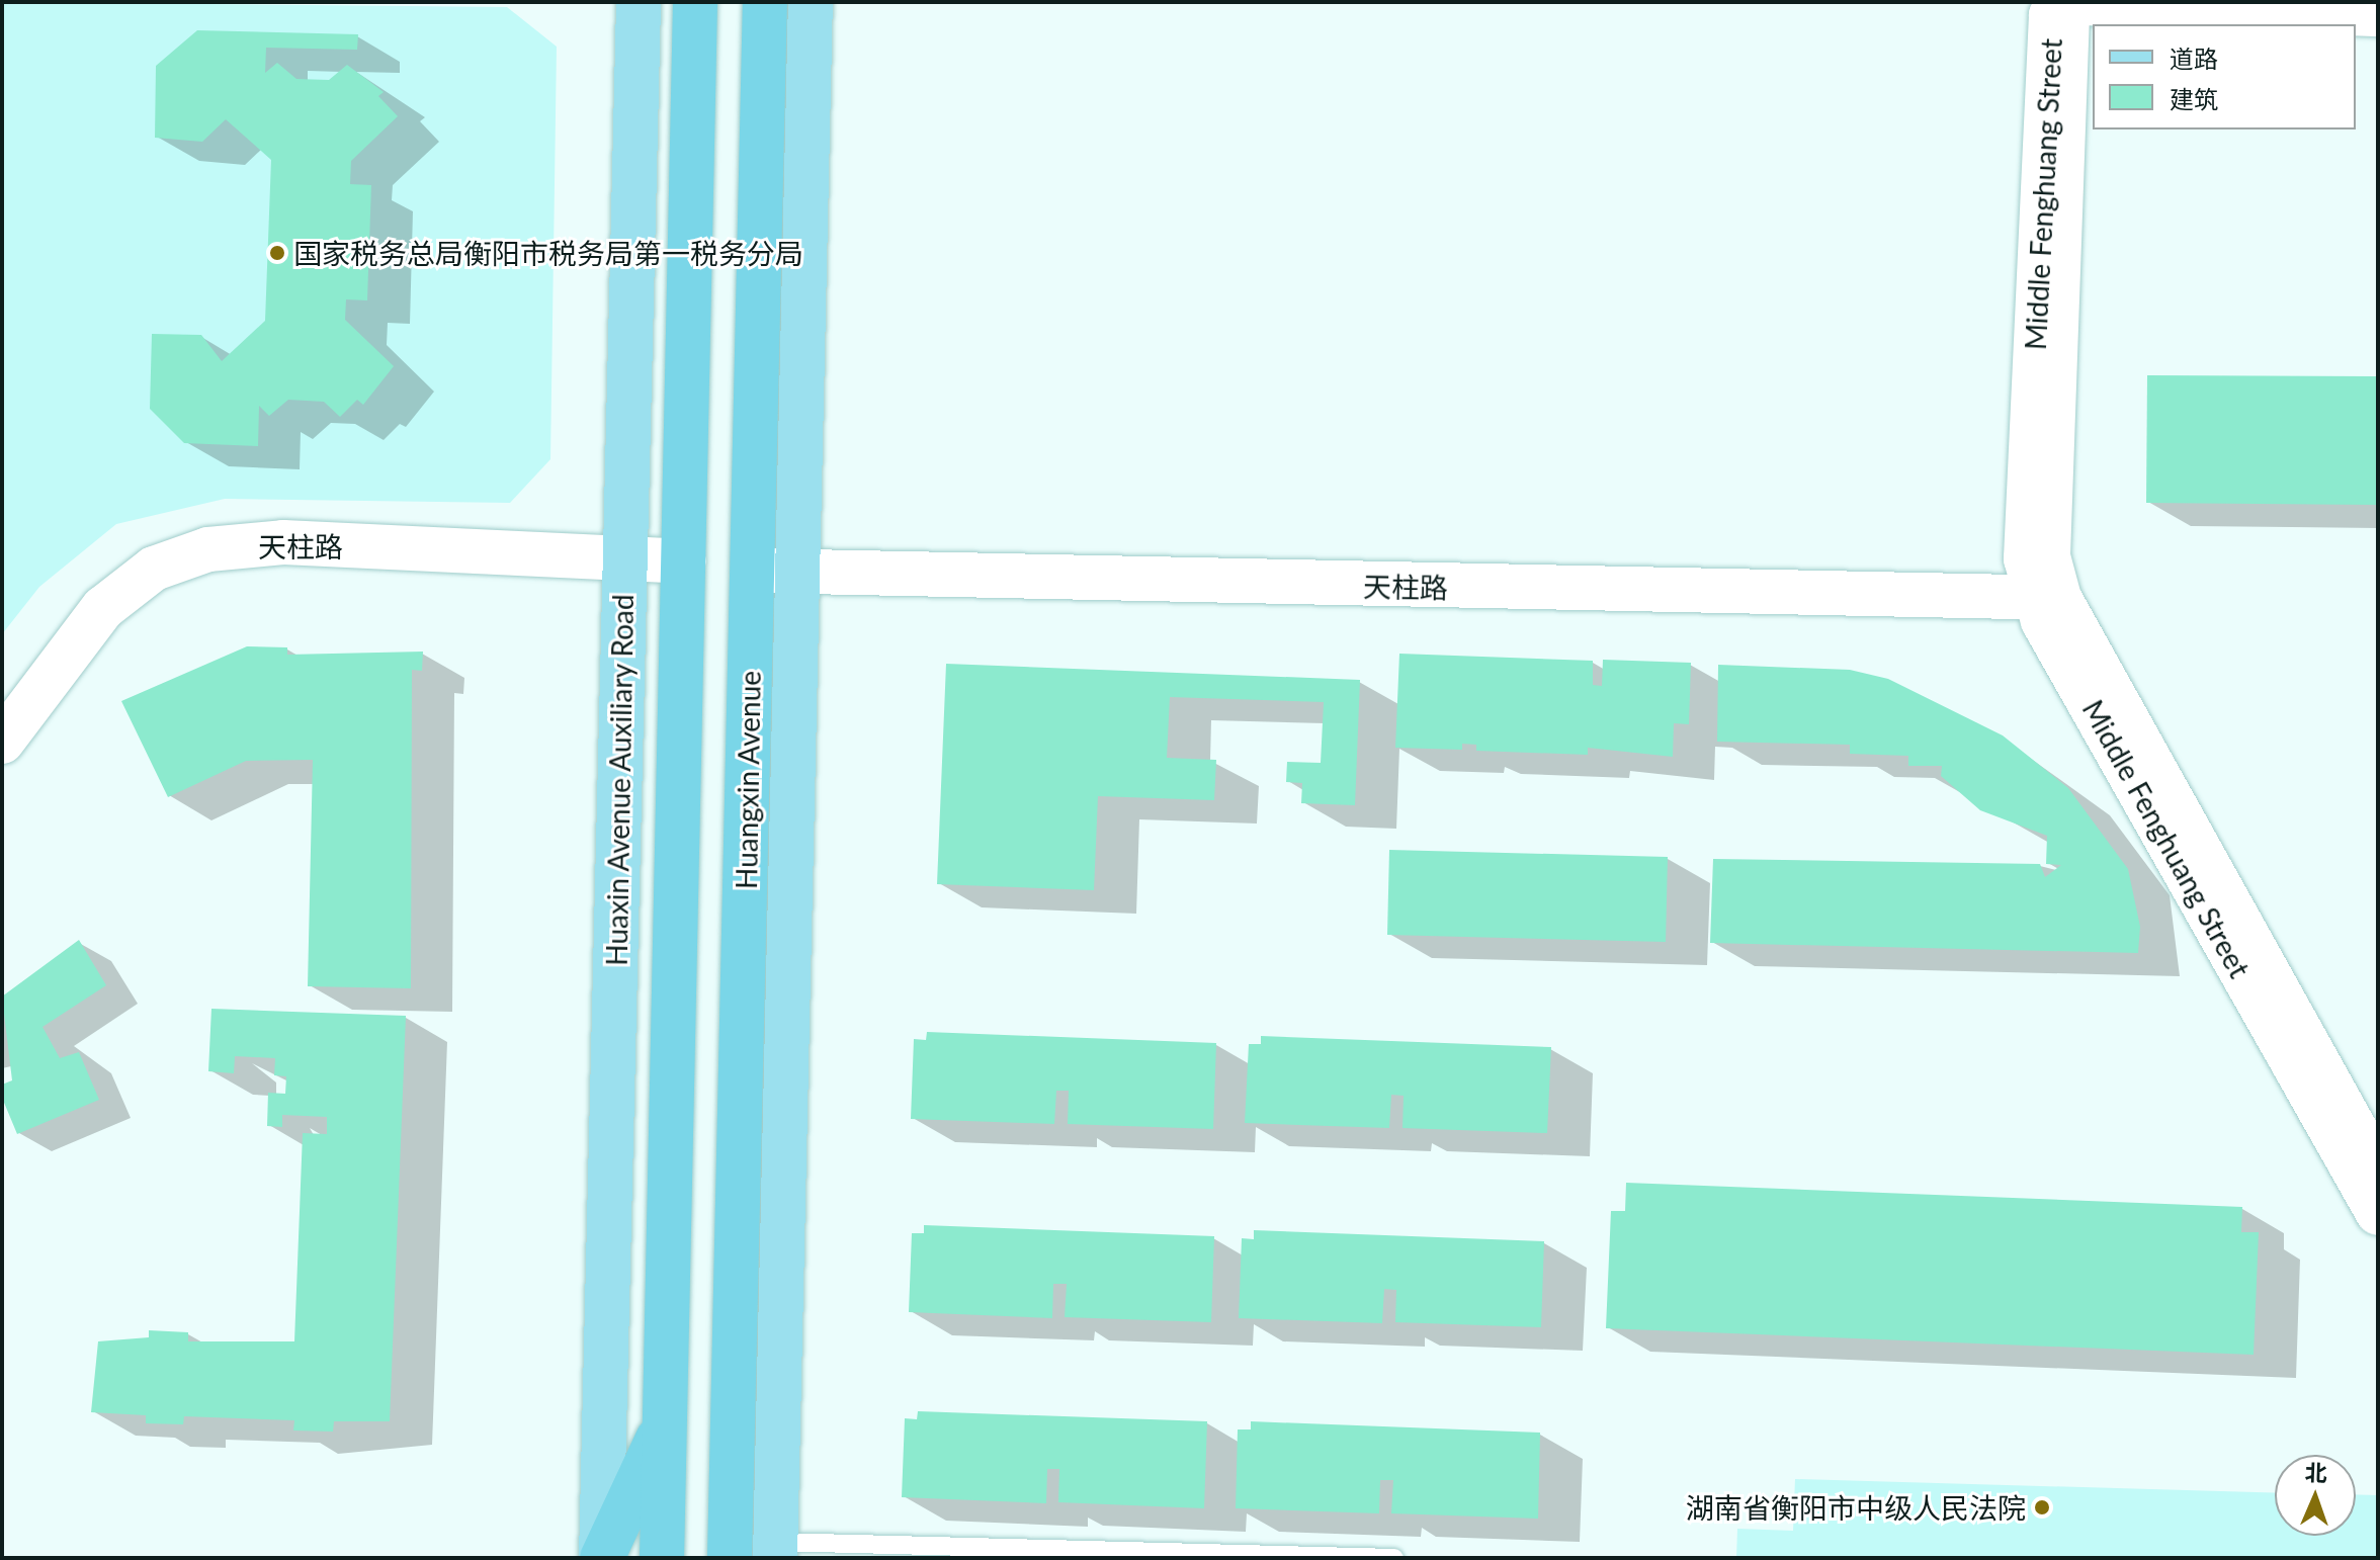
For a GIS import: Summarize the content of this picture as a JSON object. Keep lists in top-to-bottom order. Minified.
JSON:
{"streets":{"highway":["Huangxin Avenue"],"main road":["Huaxin Avenue Auxiliary Road"],"street":["Middle Fenghuang Street","天柱路"]},"crossings":[["Middle Fenghuang Street","天柱路"],["天柱路","Huaxin Avenue Auxiliary Road"],["天柱路","Huangxin Avenue"]],"places":["国家税务总局衡阳市税务局第一税务分局","湖南省衡阳市中级人民法院"],"legend":["道路","建筑"],"north":"top"}
